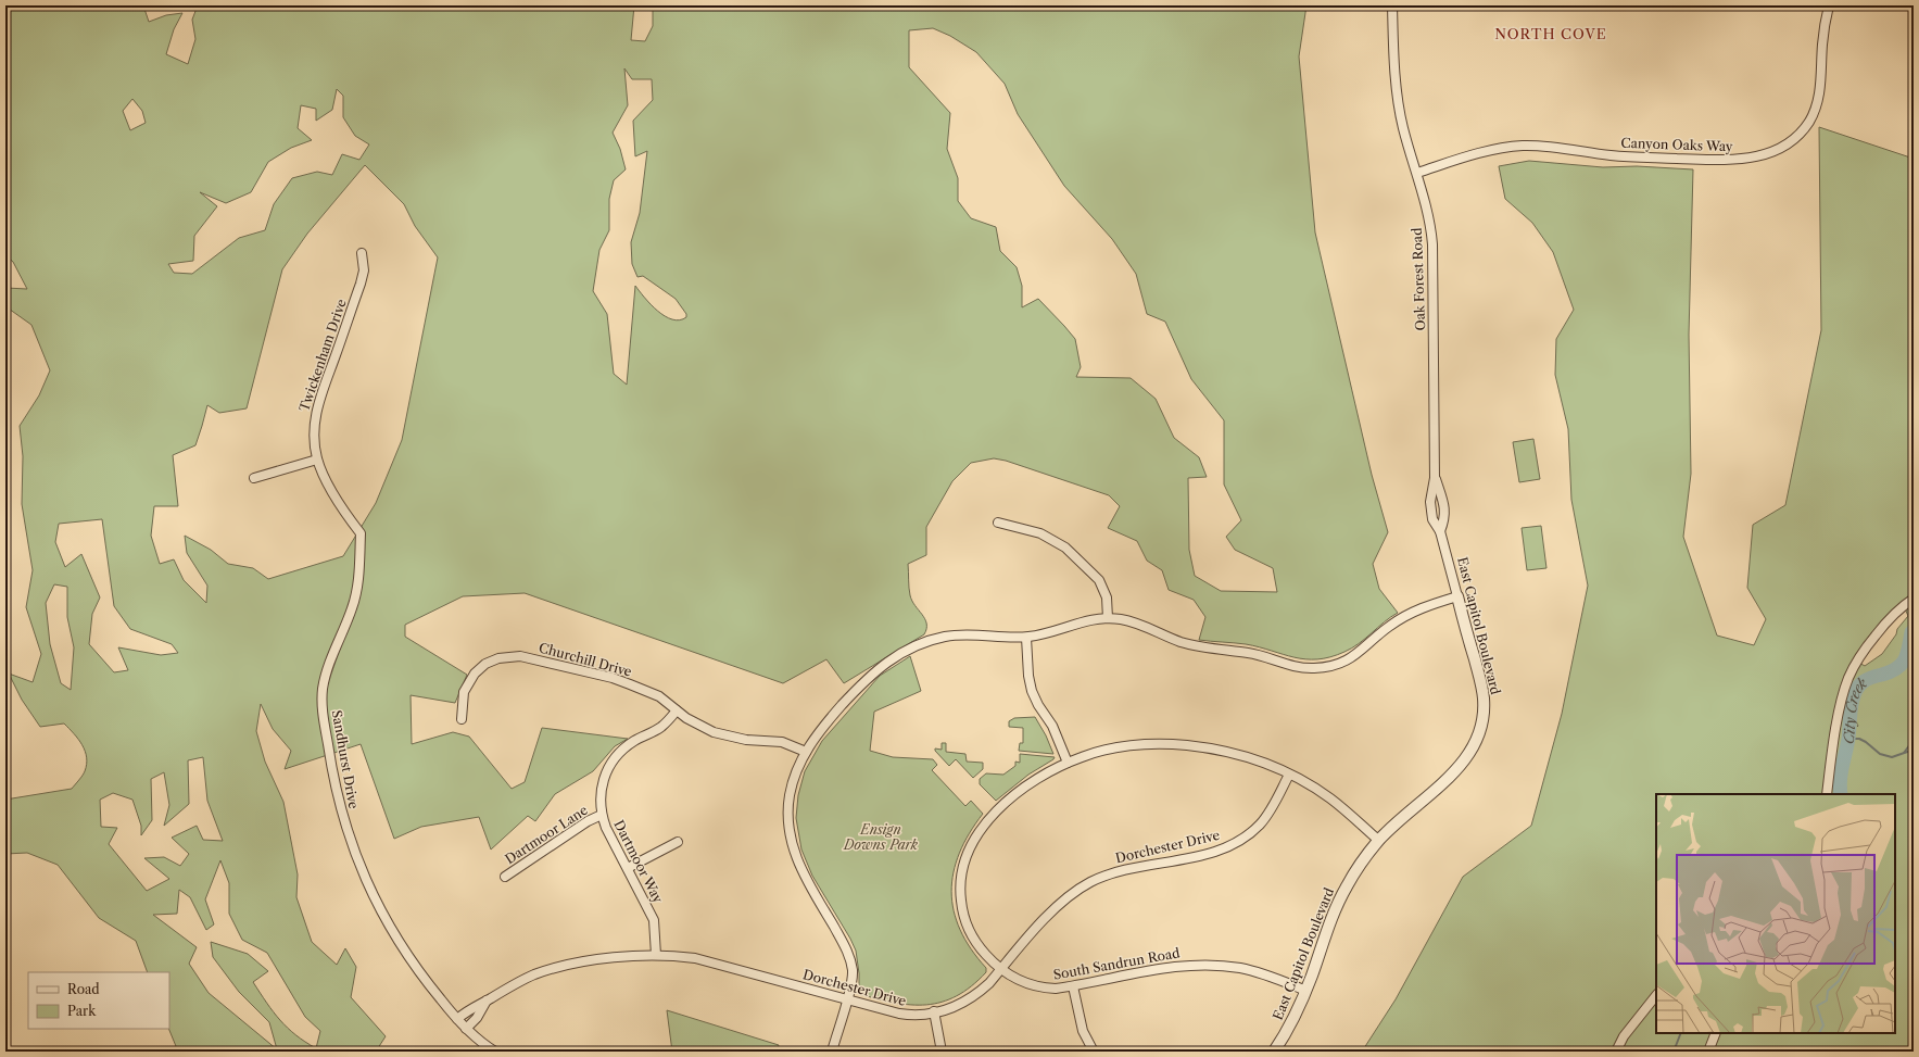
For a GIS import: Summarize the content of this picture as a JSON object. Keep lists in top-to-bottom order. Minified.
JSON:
{"streets":{"street":["Canyon Oaks Way","Oak Forest Road","Twickenham Drive","East Capitol Boulevard","Churchill Drive","Sandhurst Drive","Dartmoor Lane","Dorchester Drive","Dartmoor Way","South Sandrun Road"]},"crossings":[["Canyon Oaks Way","Oak Forest Road"],["Oak Forest Road","East Capitol Boulevard"],["Twickenham Drive","Sandhurst Drive"],["East Capitol Boulevard","South Sandrun Road"],["Churchill Drive","Dartmoor Way"],["Sandhurst Drive","Dorchester Drive"],["Dartmoor Lane","Dartmoor Way"],["Dorchester Drive","Dartmoor Way"],["Dorchester Drive","South Sandrun Road"]],"districts":["NORTH COVE"],"water":["City Creek"],"parks":["Ensign Downs Park"],"legend":["Road","Park"]}
